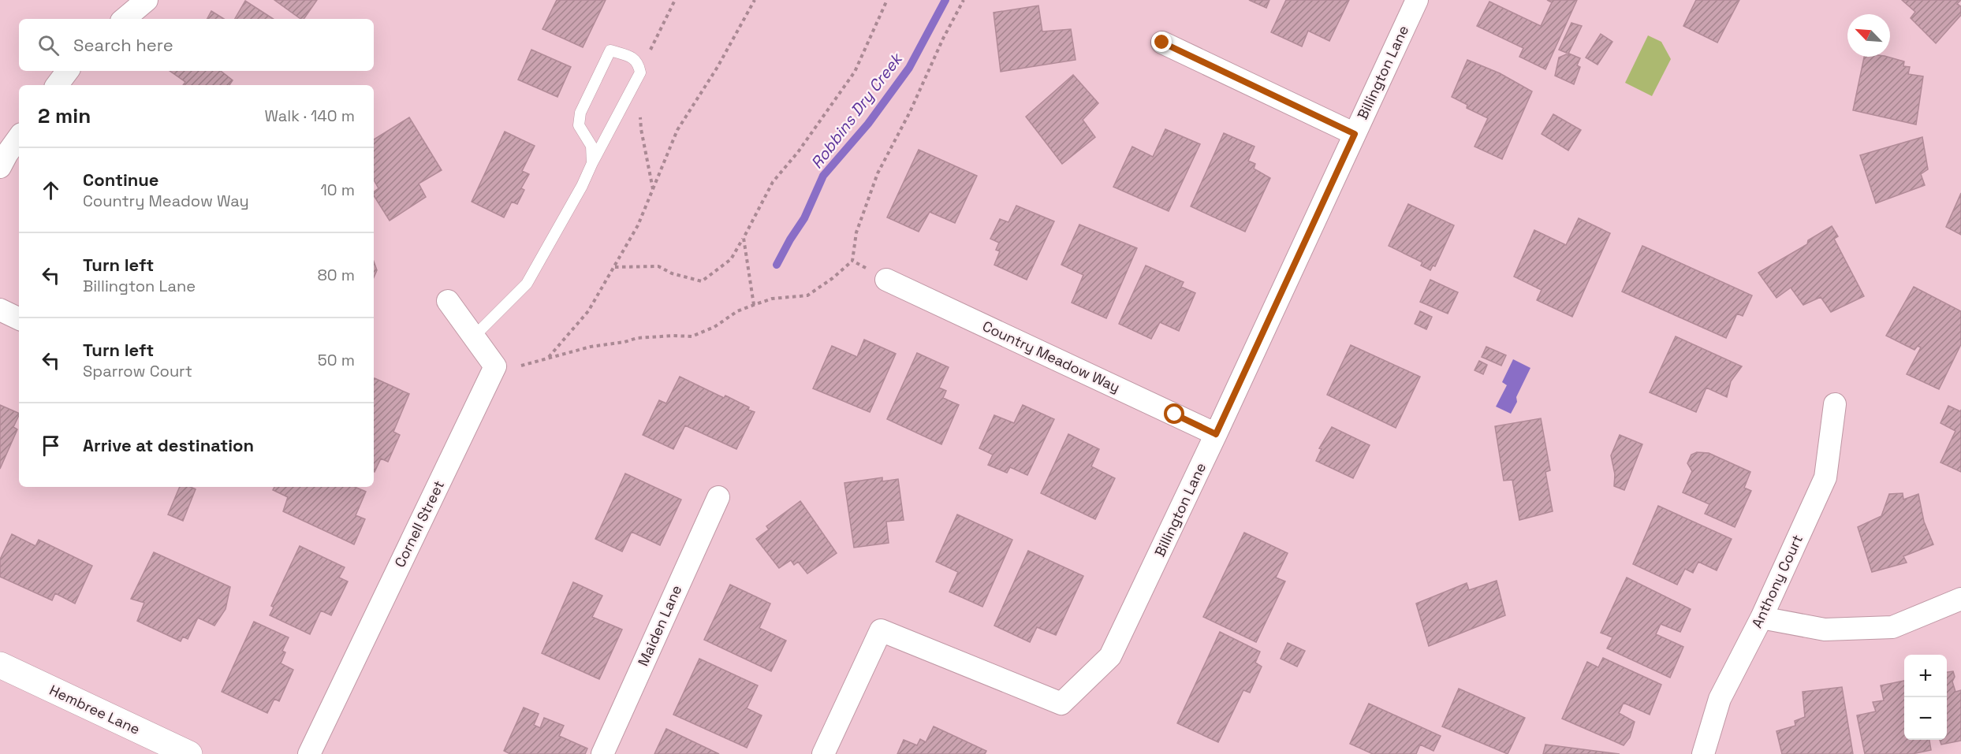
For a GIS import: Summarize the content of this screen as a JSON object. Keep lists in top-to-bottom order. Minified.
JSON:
{"streets":{"street":["Billington Lane","Country Meadow Way","Cornell Street","Anthony Court","Maiden Lane","Hembree Lane"]},"crossings":[["Billington Lane","Country Meadow Way"]],"water":["Robbins Dry Creek"],"north":"top left","page":{"search":"Search here","heading":["2 min","Walk · 140 m"],"list":[["Continue","Country Meadow Way","10 m"],["Turn left","Billington Lane","80 m"],["Turn left","Sparrow Court","50 m"],"Arrive at destination"],"map_buttons":["+","−"]}}
